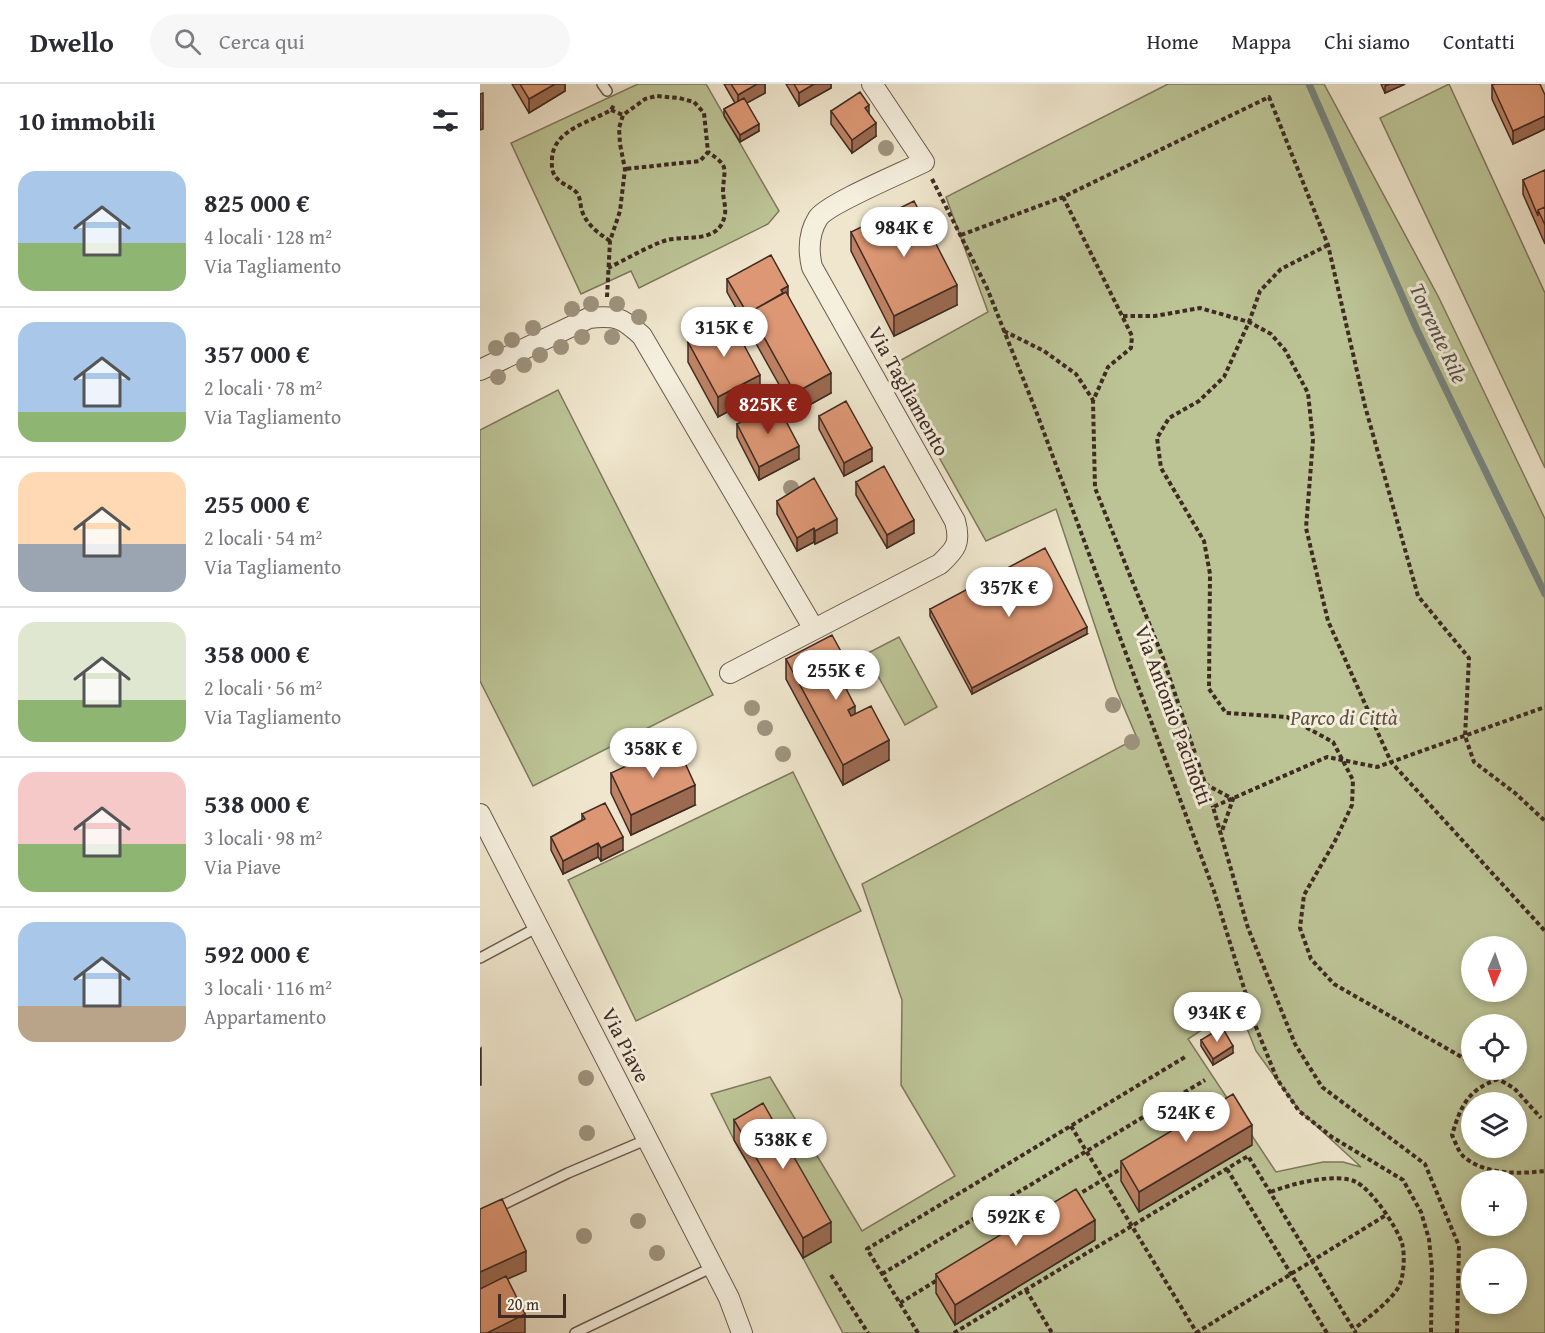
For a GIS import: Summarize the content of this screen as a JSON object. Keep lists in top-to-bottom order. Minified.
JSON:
{"streets":{"street":["Via Tagliamento","Via Piave"],"path":["Via Antonio Pacinotti"]},"crossings":[["Via Tagliamento","Via Antonio Pacinotti"]],"water":["Torrente Rile"],"parks":["Parco di Città"],"scale_bar":"20 m","north":"bottom","page":{"header":"Dwello","search":"Cerca qui","nav":["Home","Mappa","Chi siamo","Contatti"],"heading":"10 immobili","list":[{"name":"825 000 €","note":"4 locali · 128 m² · Via Tagliamento"},{"name":"357 000 €","note":"2 locali · 78 m² · Via Tagliamento"},{"name":"255 000 €","note":"2 locali · 54 m² · Via Tagliamento"},{"name":"358 000 €","note":"2 locali · 56 m² · Via Tagliamento"},{"name":"538 000 €","note":"3 locali · 98 m² · Via Piave"},{"name":"592 000 €","note":"3 locali · 116 m² · Appartamento"}],"price":["984K €","315K €","825K €","357K €","255K €","358K €","934K €","524K €","538K €","592K €"],"map_buttons":["+","−"],"scale":"20 m"}}
